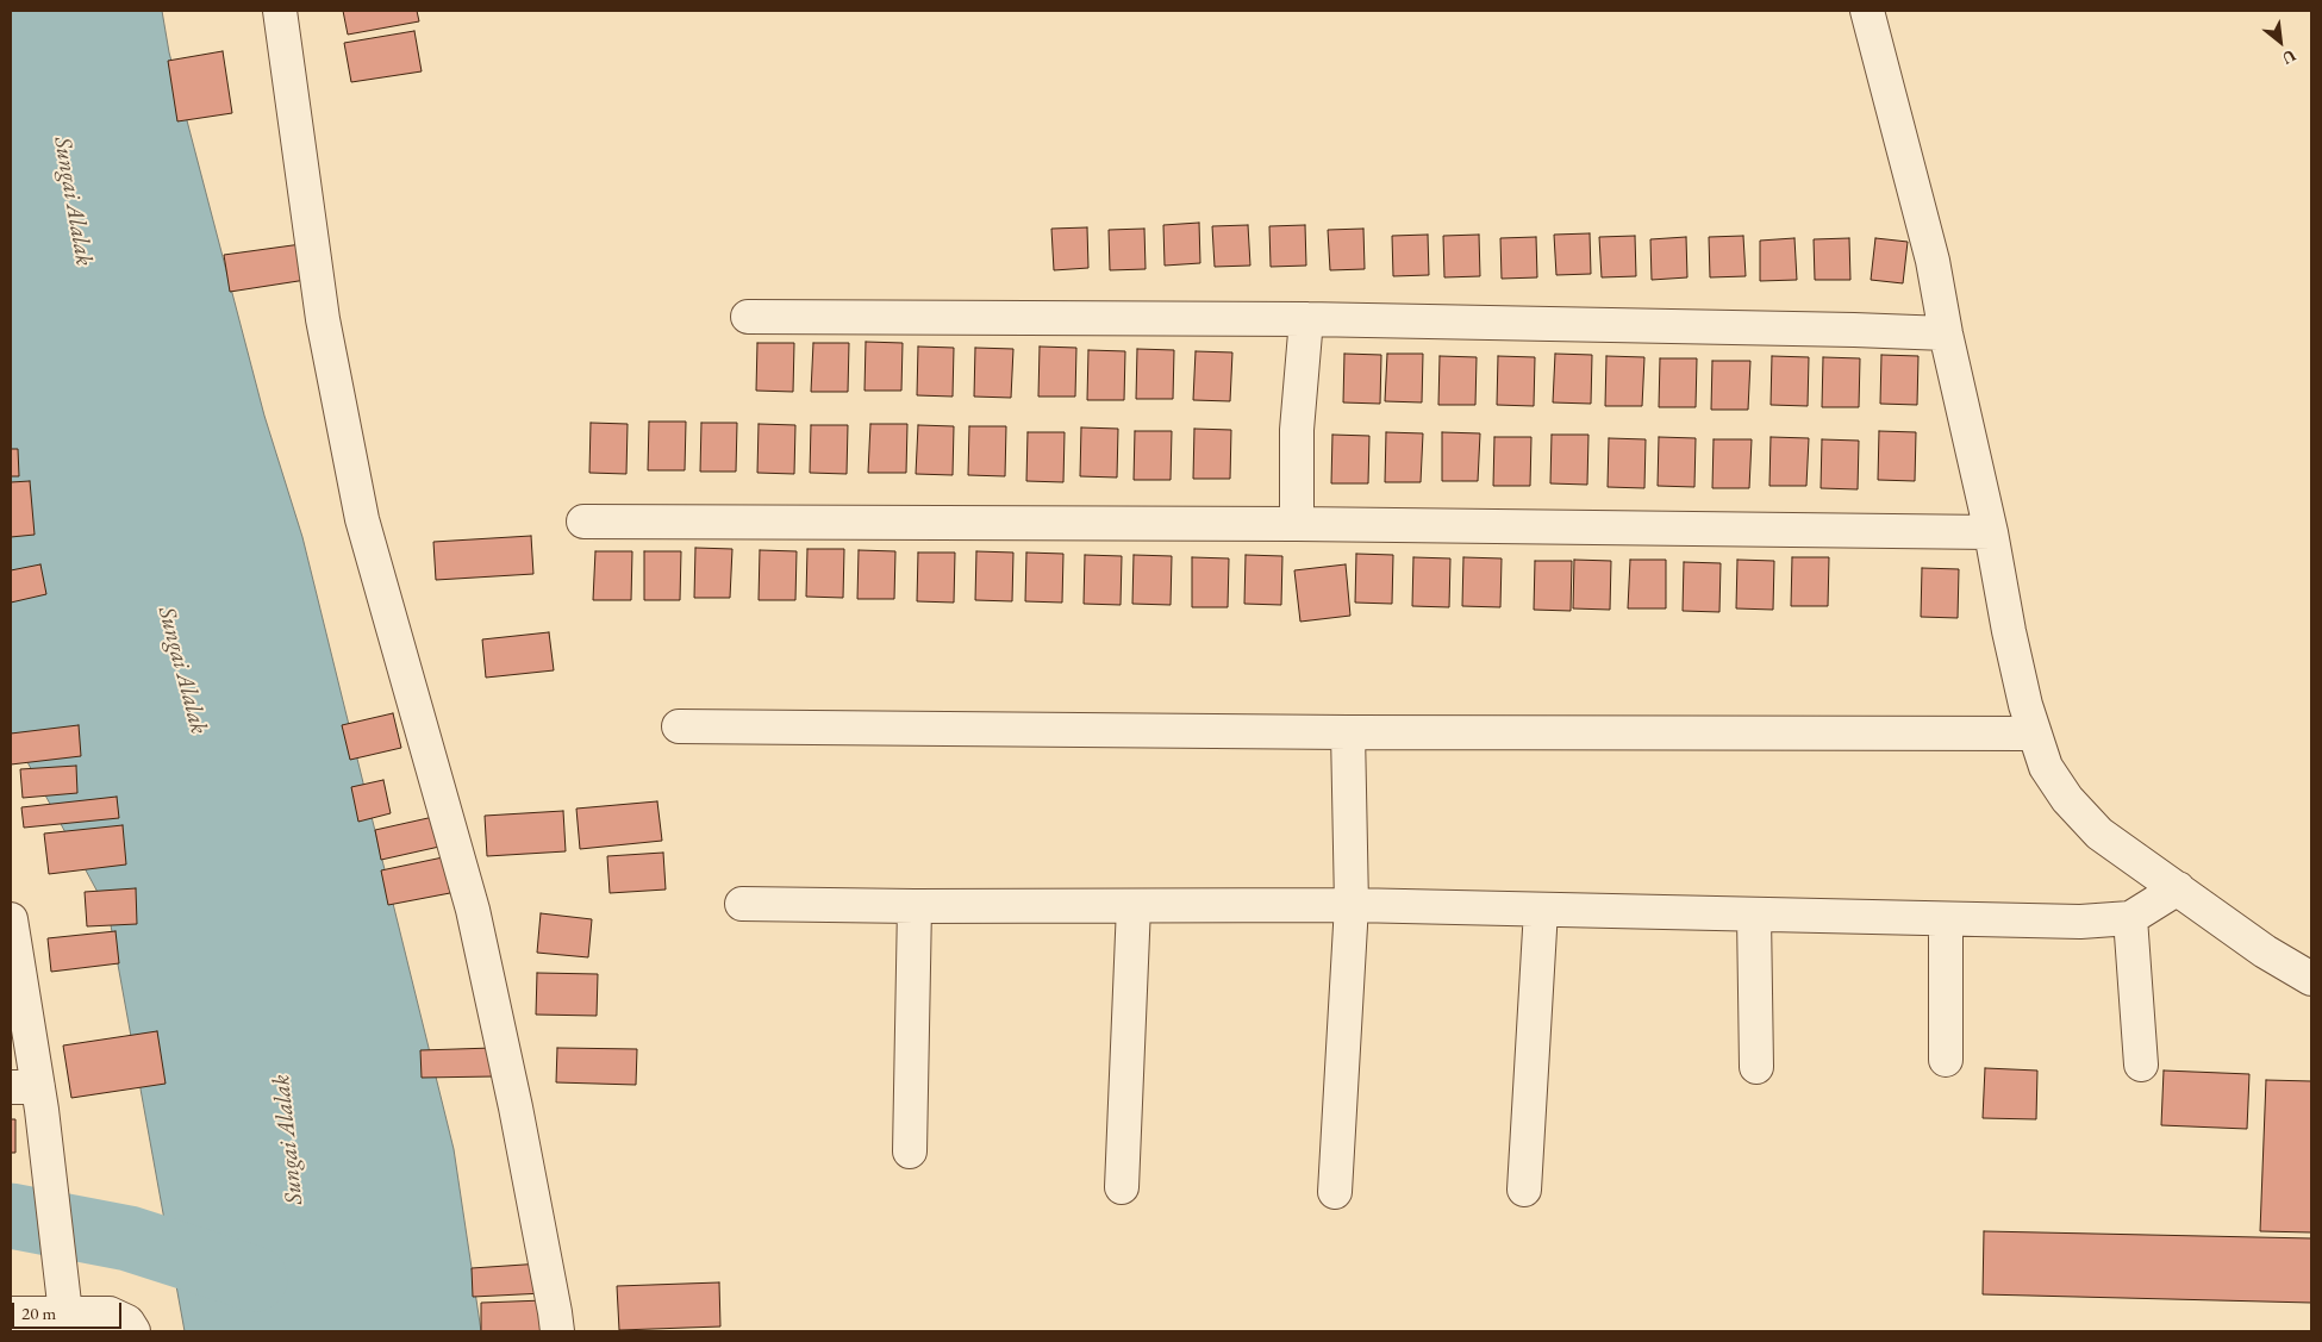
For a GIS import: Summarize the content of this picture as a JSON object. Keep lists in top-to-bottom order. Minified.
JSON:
{"water":["Sungai Alalak"],"scale_bar":"20 m","north":"bottom right"}
